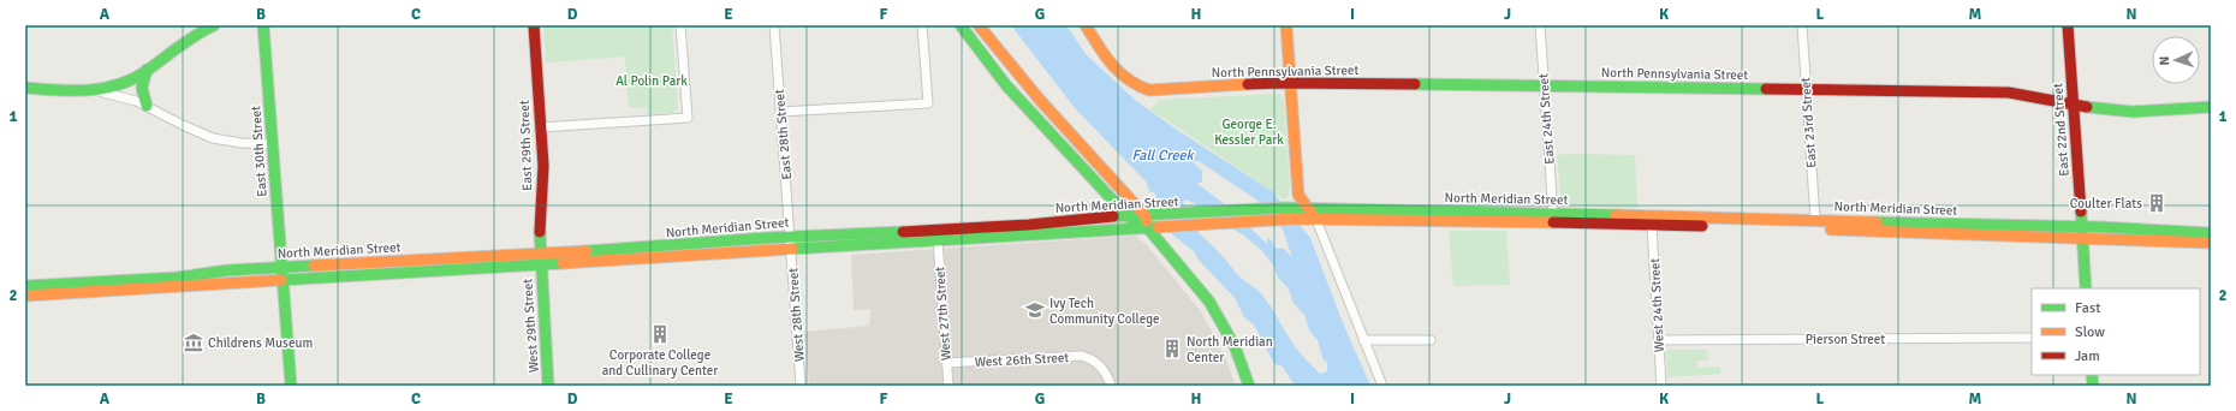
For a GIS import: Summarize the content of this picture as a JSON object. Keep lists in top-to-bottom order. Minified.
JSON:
{"streets":{"main road":["North Pennsylvania Street","East 22nd Street","East 29th Street","East 30th Street","North Meridian Street","West 29th Street"],"street":["East 24th Street","East 23rd Street","East 28th Street","West 24th Street","West 27th Street","West 28th Street","Pierson Street","West 26th Street"]},"crossings":[["North Pennsylvania Street","East 24th Street"],["North Pennsylvania Street","East 23rd Street"],["North Pennsylvania Street","East 22nd Street"],["East 24th Street","North Meridian Street"],["East 23rd Street","North Meridian Street"],["East 22nd Street","North Meridian Street"],["East 28th Street","North Meridian Street"],["East 28th Street","West 28th Street"],["East 29th Street","North Meridian Street"],["East 29th Street","West 29th Street"],["East 30th Street","North Meridian Street"],["North Meridian Street","West 24th Street"],["North Meridian Street","West 27th Street"],["North Meridian Street","West 28th Street"],["North Meridian Street","West 29th Street"],["West 24th Street","Pierson Street"],["West 27th Street","West 26th Street"]],"water":["Fall Creek"],"parks":["Al Polin Park","George E. Kessler Park"],"places":{"building":["Coulter Flats","Corporate College and Cullinary Center","North Meridian Center"],"school or university":["Ivy Tech Community College"],"museum":["Childrens Museum"]},"legend":["Fast","Slow","Jam"],"north":"left","grid":{"columns":["A","B","C","D","E","F","G","H","I","J","K","L","M","N"],"rows":["1","2"]}}
